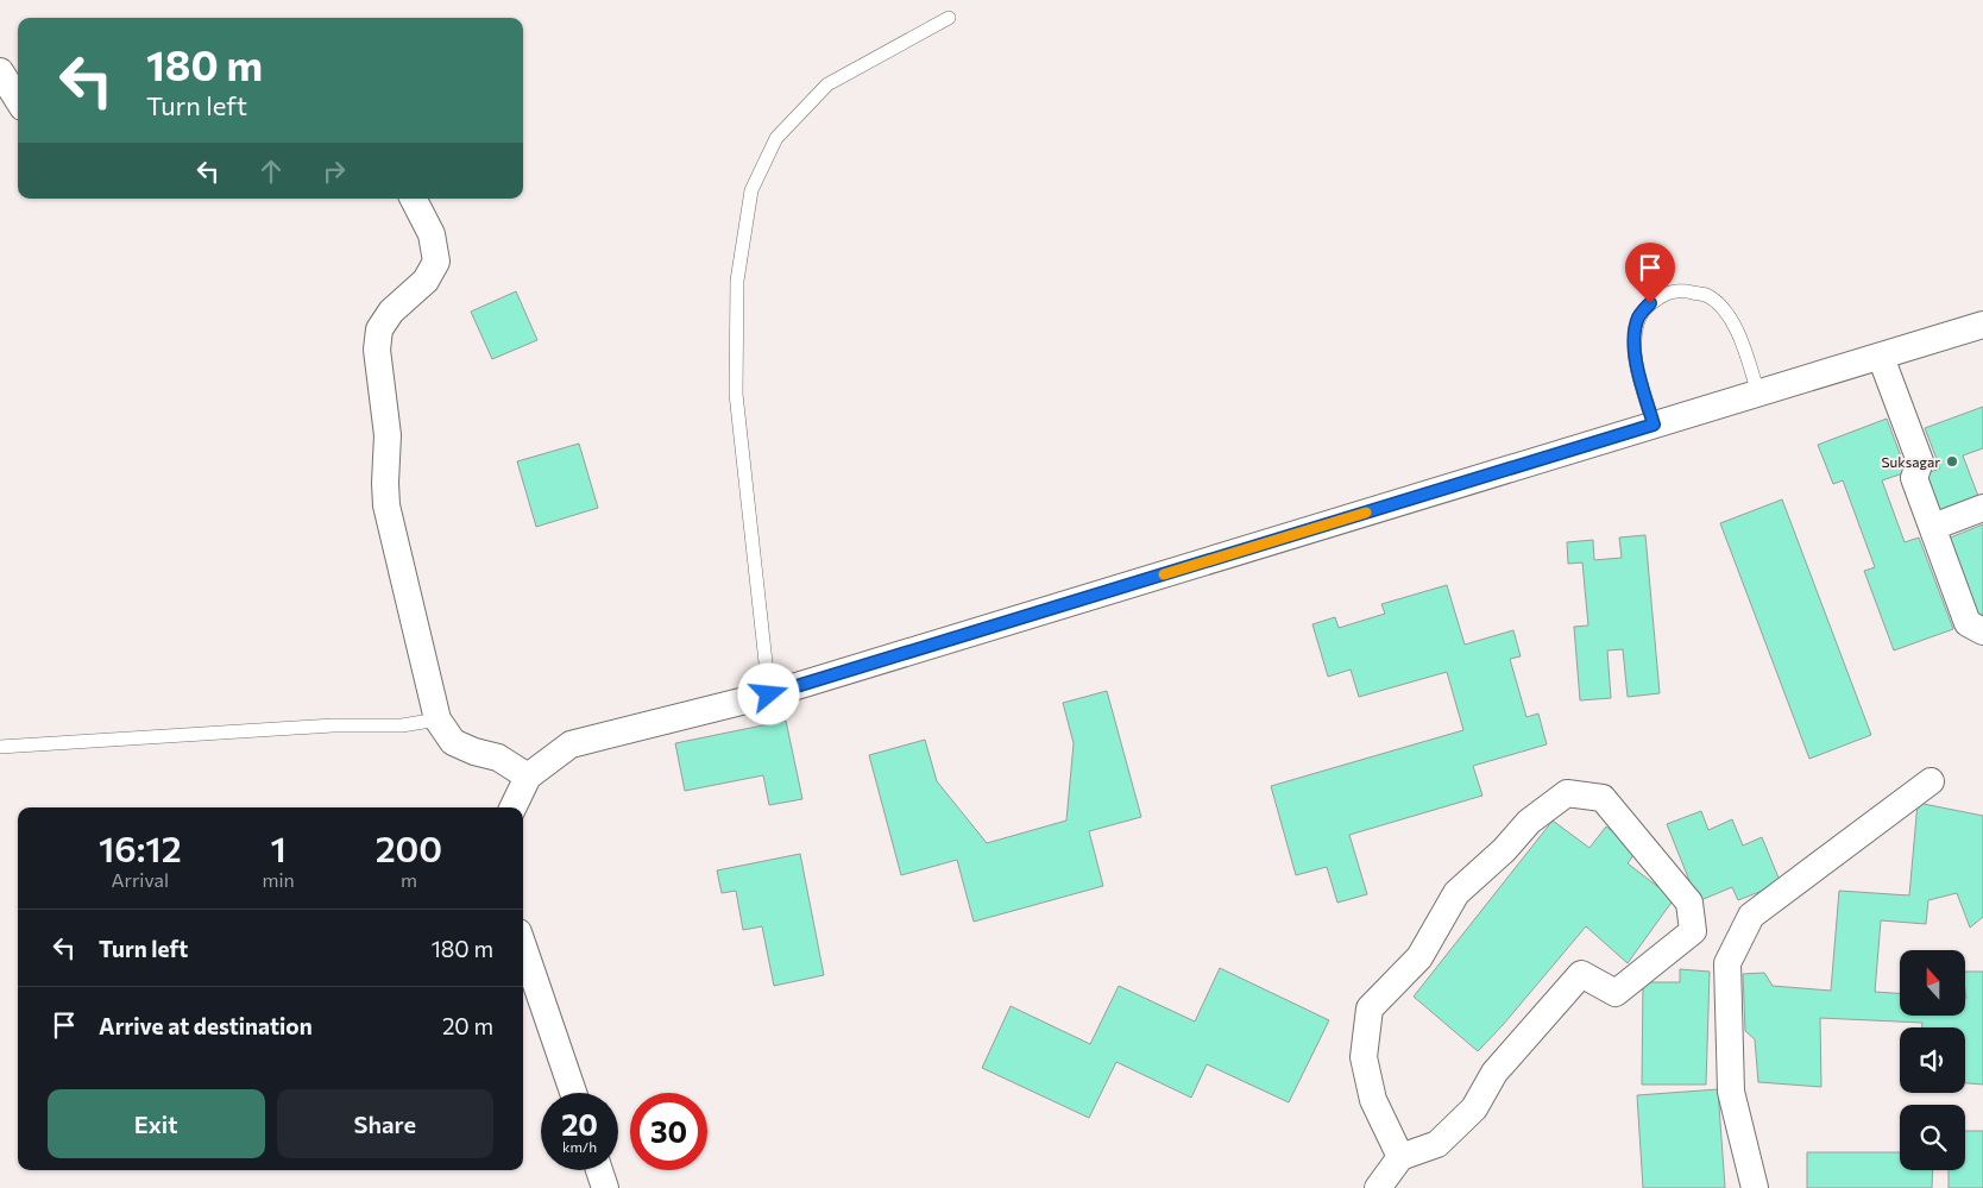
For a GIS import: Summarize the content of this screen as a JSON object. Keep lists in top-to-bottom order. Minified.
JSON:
{"places":["Suksagar"],"north":"top","page":{"turn":["180 m","Turn left"],"eta":["16:12","Arrival","1","min","200","m"],"list":[{"name":"Turn left","value":"180 m"},{"name":"Arrive at destination","value":"20 m"}],"buttons":["Exit","Share"],"speed":"20 km/h","limit":"30"}}
